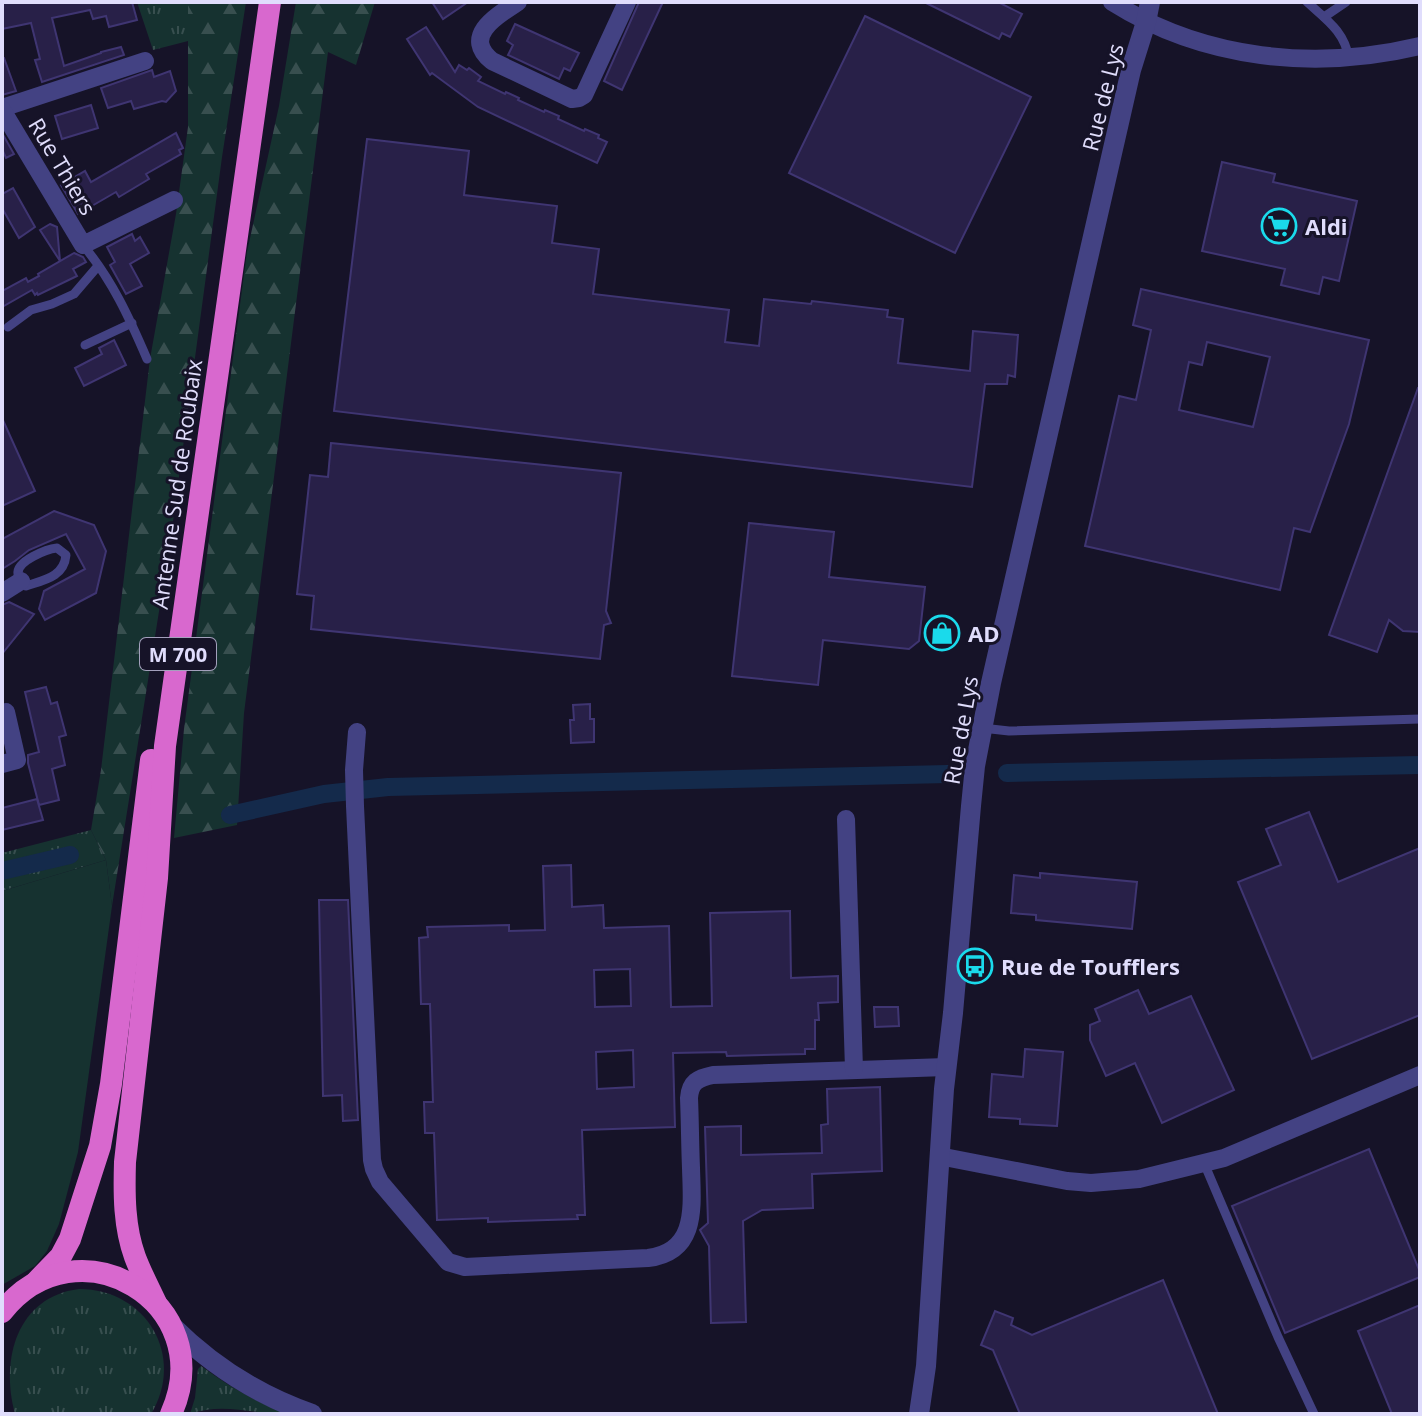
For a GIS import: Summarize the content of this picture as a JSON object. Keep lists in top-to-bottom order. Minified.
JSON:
{"streets":{"highway":["Antenne Sud de Roubaix","M 700"],"street":["Rue de Lys","Rue Thiers"]},"places":{"supermarket":["Aldi"],"shop":["AD"],"bus stop":["Rue de Toufflers"]}}
